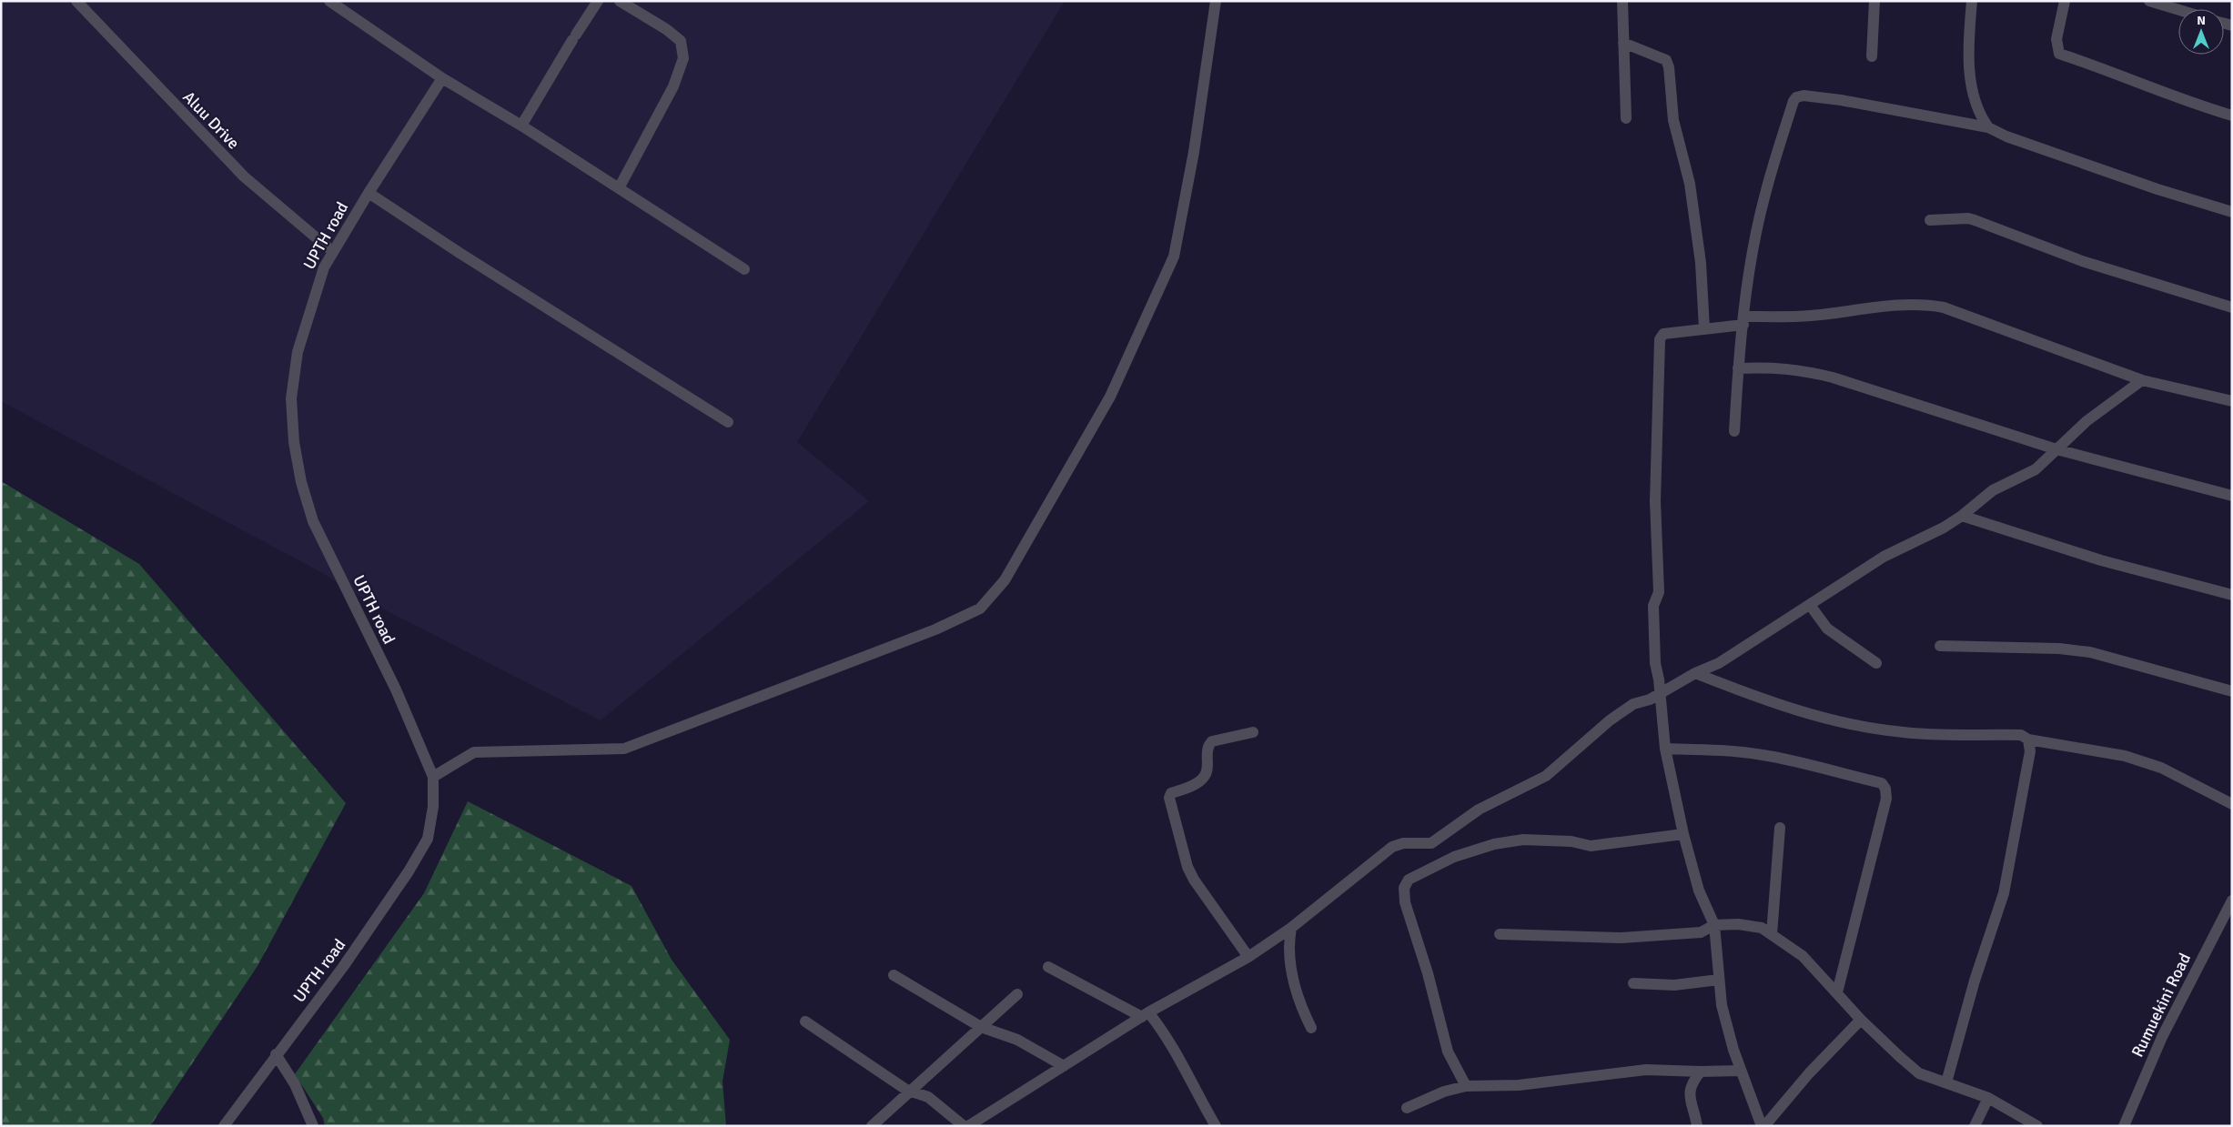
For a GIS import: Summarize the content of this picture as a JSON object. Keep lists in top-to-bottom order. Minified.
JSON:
{"streets":{"street":["Aluu Drive","UPTH road","Rumuekini Road"]},"crossings":[["Aluu Drive","UPTH road"]],"north":"top"}
